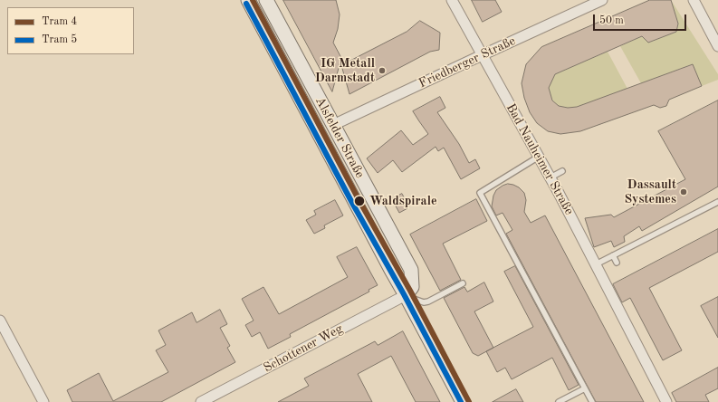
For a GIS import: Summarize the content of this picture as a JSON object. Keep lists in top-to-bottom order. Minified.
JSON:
{"streets":{"street":["Friedberger Straße","Alsfelder Straße","Bad Nauheimer Straße","Schottener Weg"]},"crossings":[["Friedberger Straße","Alsfelder Straße"],["Friedberger Straße","Bad Nauheimer Straße"],["Alsfelder Straße","Schottener Weg"]],"places":["IG Metall Darmstadt","Dassault Systemes","Waldspirale"],"lines":["tram line 4","tram line 5"],"legend":["Tram 4","Tram 5"],"scale_bar":"50 m"}
